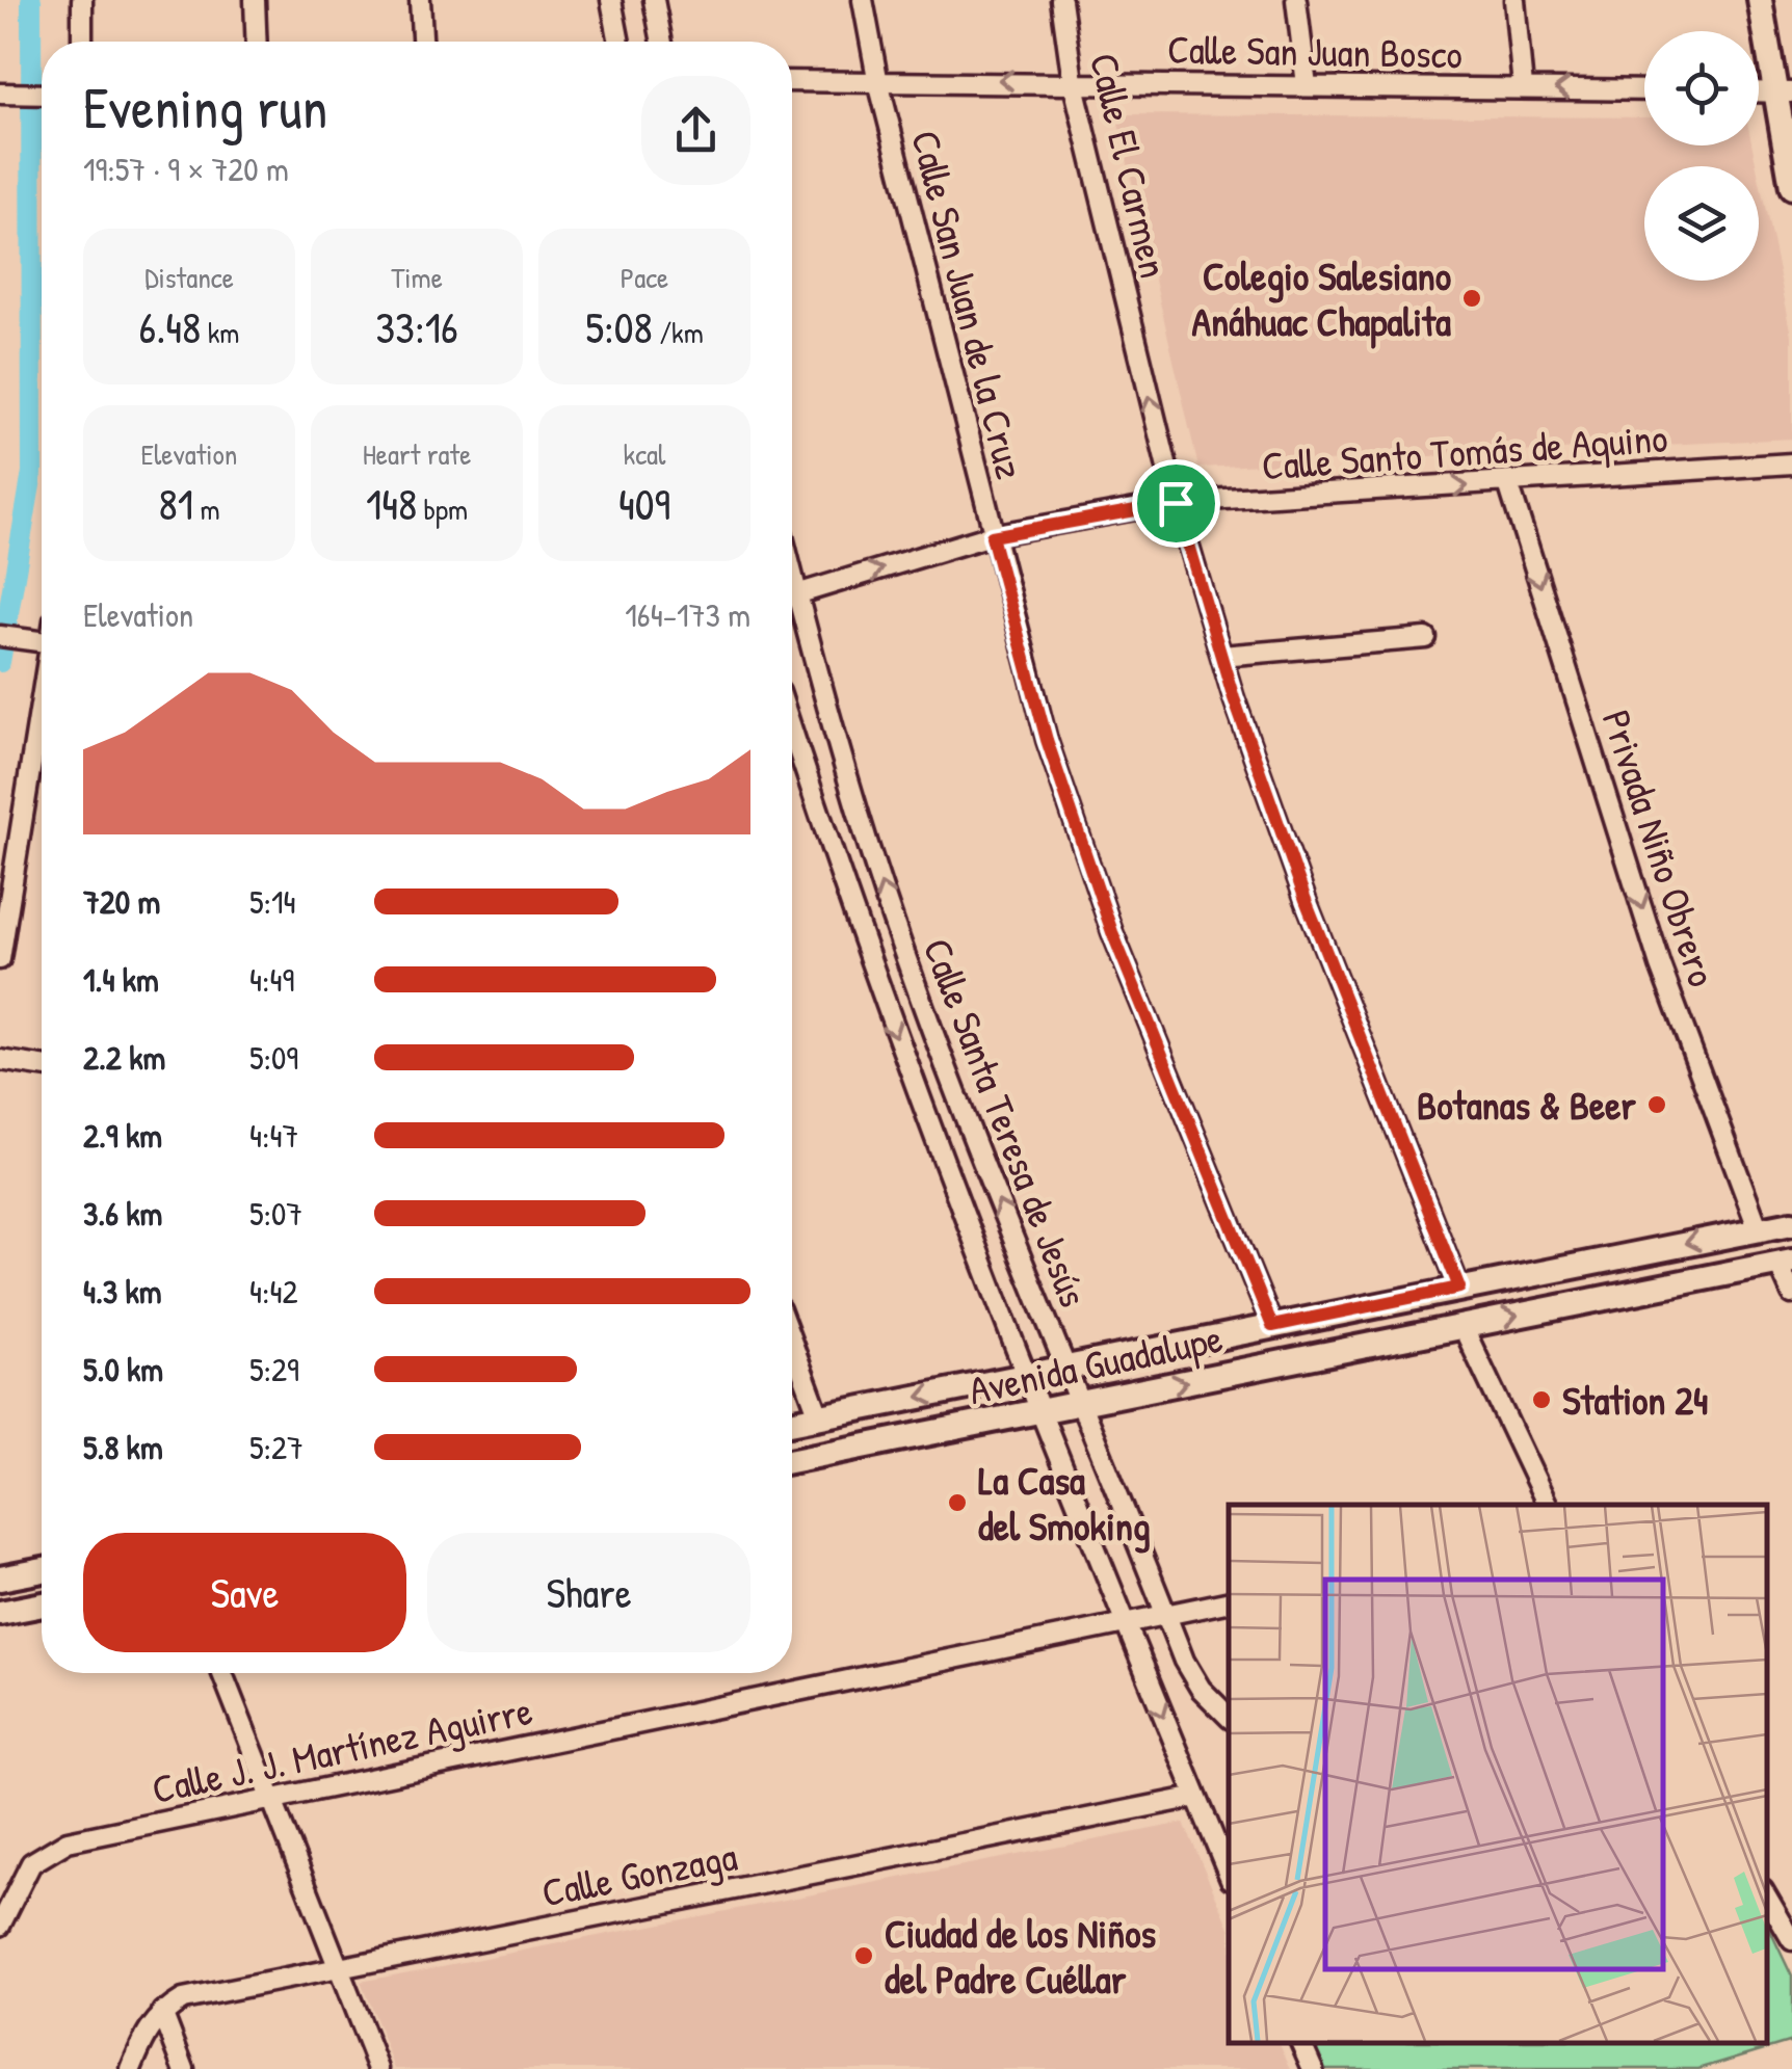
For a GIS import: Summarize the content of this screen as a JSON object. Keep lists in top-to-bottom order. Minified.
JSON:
{"streets":{"main road":["Avenida Guadalupe"],"street":["Calle San Juan Bosco","Calle El Carmen","Calle San Juan de la Cruz","Calle Santo Tomás de Aquino","Privada Niño Obrero","Calle Santa Teresa de Jesús","Calle J. J. Martínez Aguirre","Calle Gonzaga"]},"crossings":[["Calle San Juan Bosco","Calle El Carmen"],["Calle San Juan Bosco","Calle San Juan de la Cruz"],["Calle El Carmen","Calle Santo Tomás de Aquino"],["Calle El Carmen","Avenida Guadalupe"],["Calle San Juan de la Cruz","Calle Santo Tomás de Aquino"],["Calle San Juan de la Cruz","Avenida Guadalupe"],["Calle Santo Tomás de Aquino","Privada Niño Obrero"],["Privada Niño Obrero","Avenida Guadalupe"],["Calle Santa Teresa de Jesús","Avenida Guadalupe"],["Calle Santa Teresa de Jesús","Calle J. J. Martínez Aguirre"],["Calle Santa Teresa de Jesús","Calle Gonzaga"]],"one_way":["Calle San Juan Bosco","Privada Niño Obrero"],"places":["Colegio Salesiano Anáhuac Chapalita","Botanas & Beer","Station 24","La Casa del Smoking","Ciudad de los Niños del Padre Cuéllar"],"page":{"heading":["Evening run","19:57 · 9 × 720 m"],"stats":[["Distance","6.48 km"],["Time","33:16"],["Pace","5:08 /km"],["Elevation","81 m"],["Heart rate","148 bpm"],["kcal","409"]],"chart":["Elevation","164–173 m"],"list":[{"name":"720 m","note":"5:14"},{"name":"1.4 km","note":"4:49"},{"name":"2.2 km","note":"5:09"},{"name":"2.9 km","note":"4:47"},{"name":"3.6 km","note":"5:07"},{"name":"4.3 km","note":"4:42"},{"name":"5.0 km","note":"5:29"},{"name":"5.8 km","note":"5:27"}],"buttons":["Save","Share"]}}
